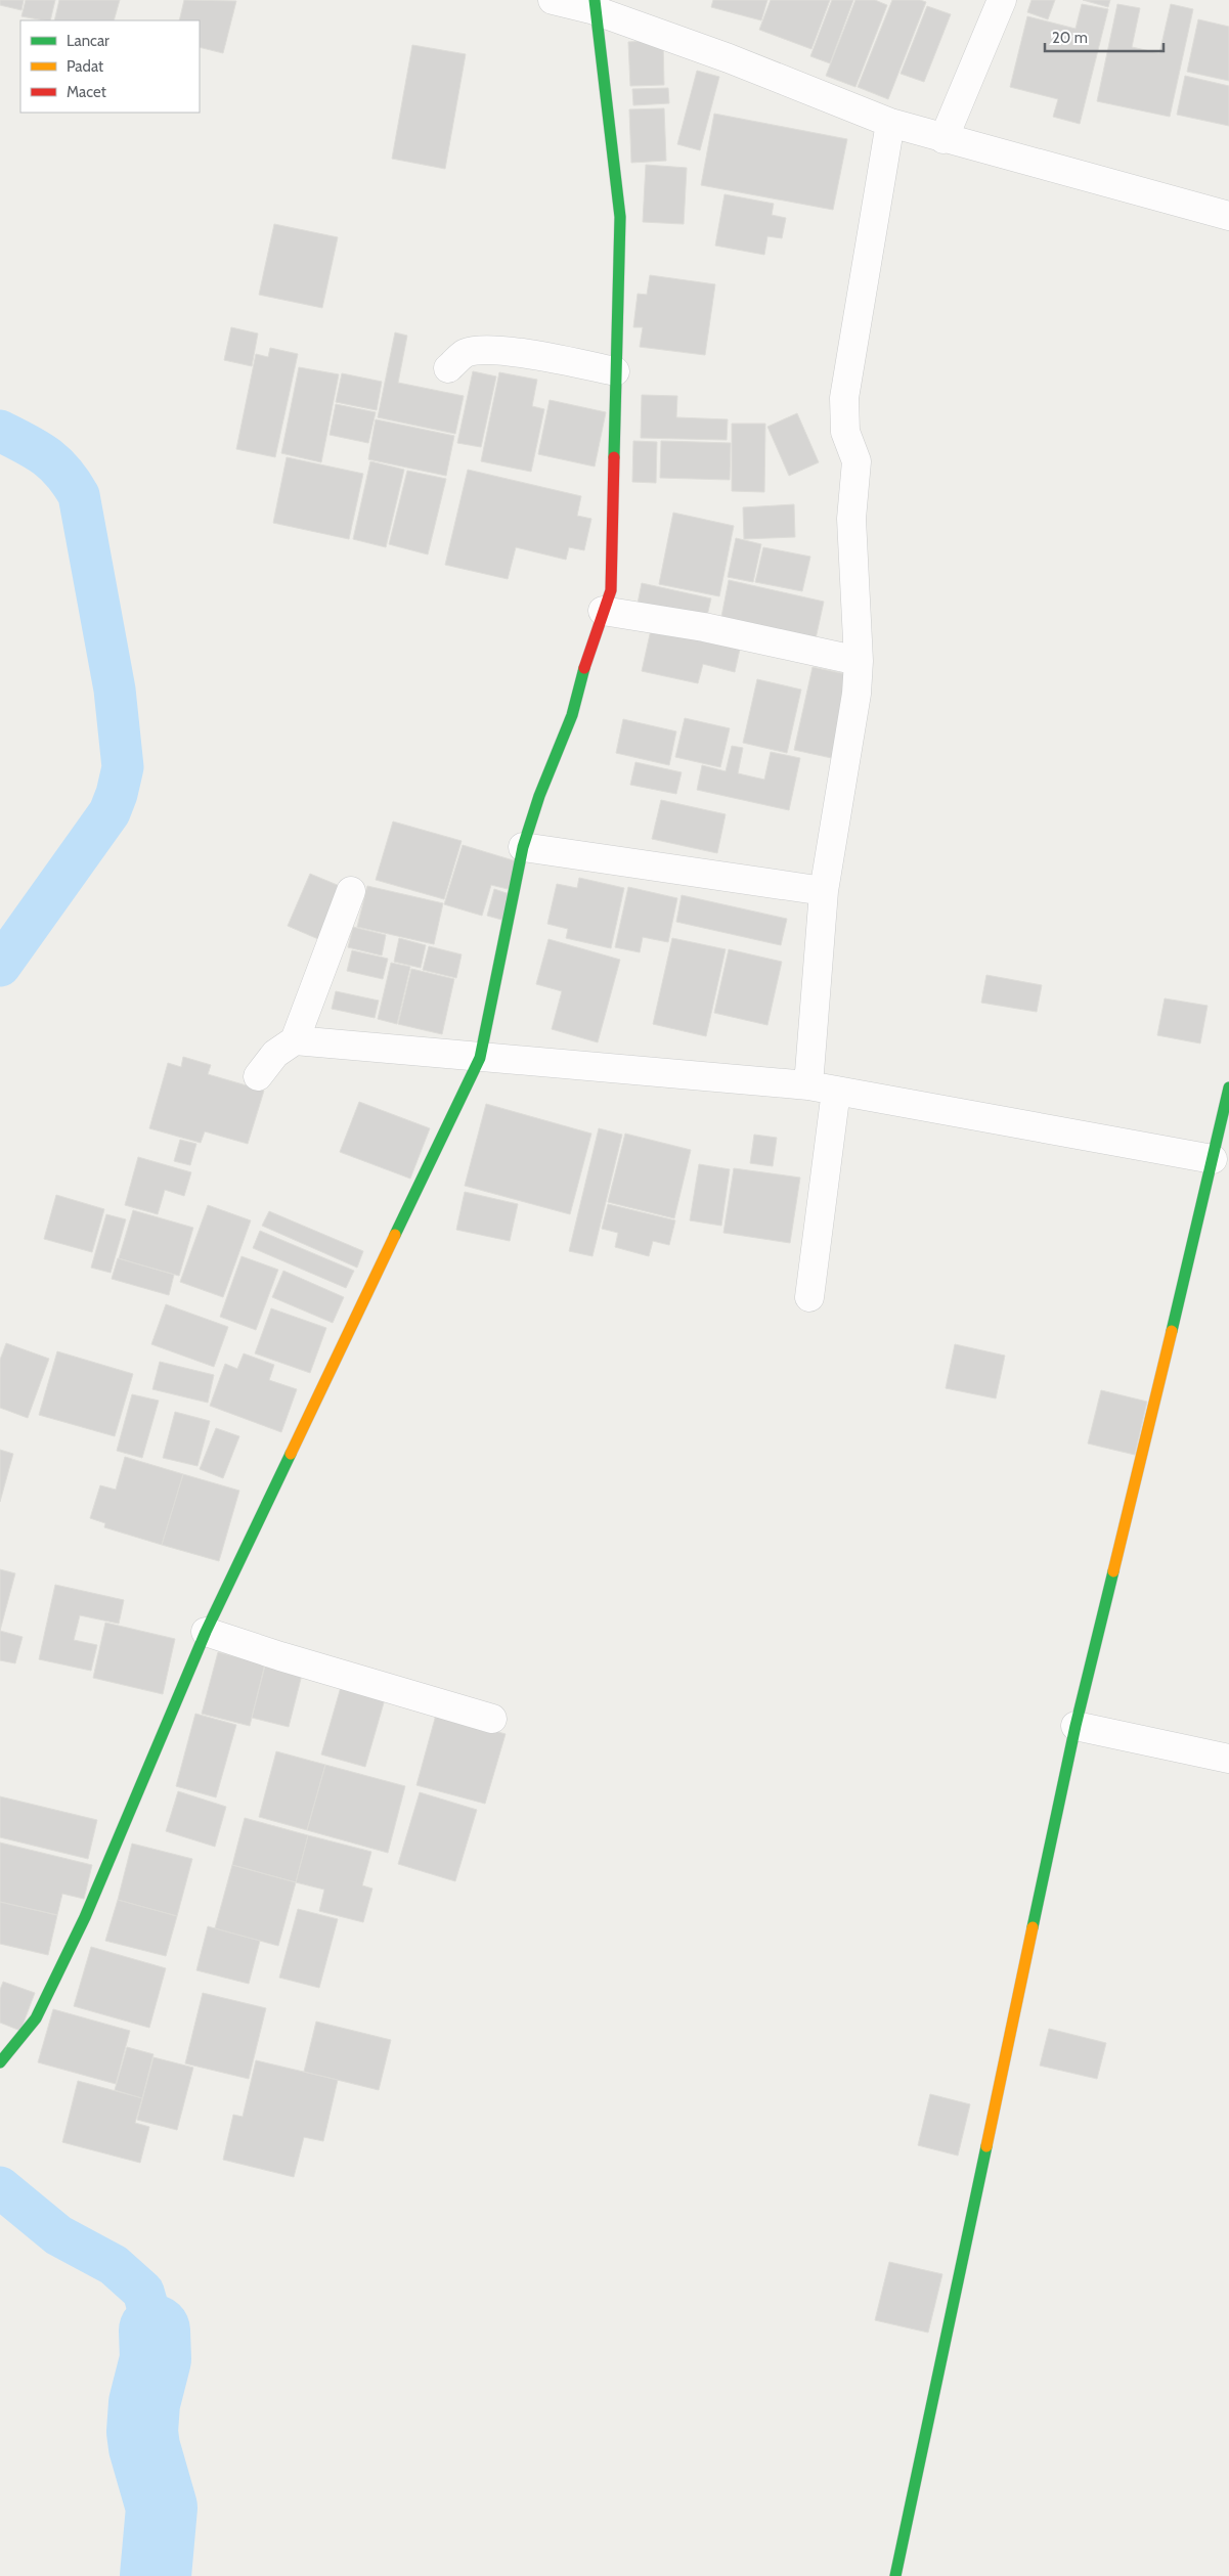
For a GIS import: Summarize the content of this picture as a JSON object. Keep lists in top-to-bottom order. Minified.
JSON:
{"legend":["Lancar","Padat","Macet"],"scale_bar":"20 m"}
